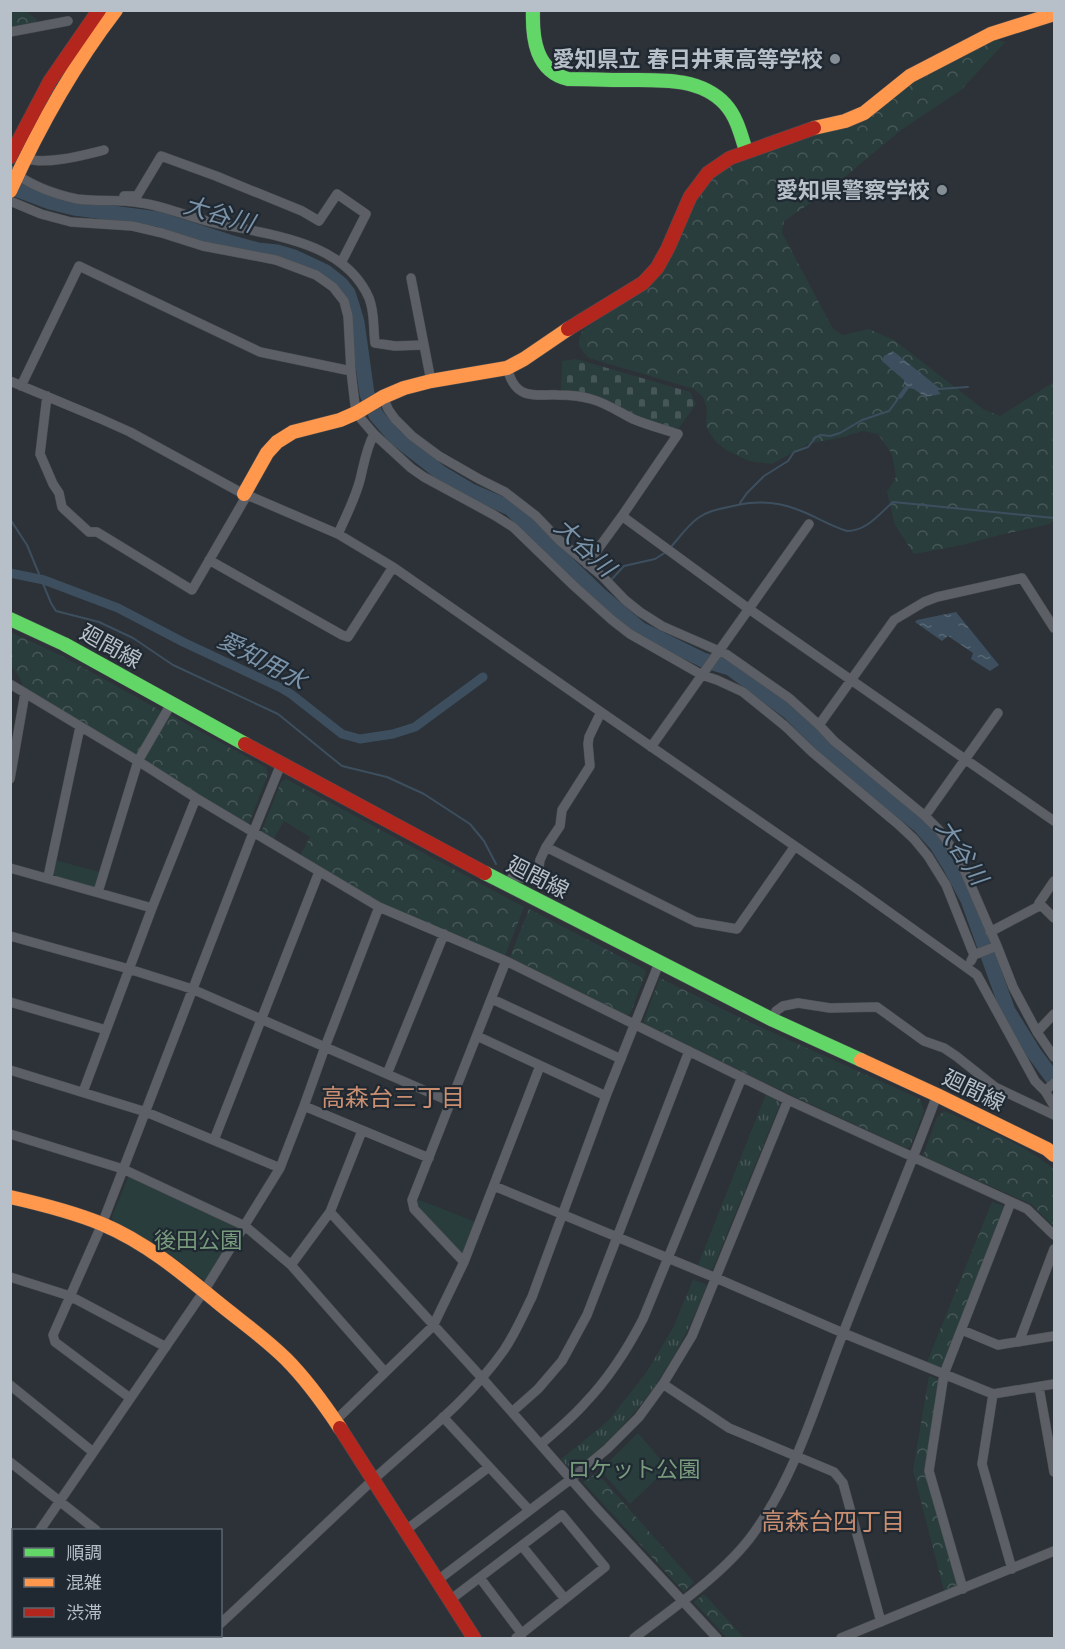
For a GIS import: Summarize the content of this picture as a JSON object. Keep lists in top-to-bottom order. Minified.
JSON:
{"streets":{"street":["廻間線"]},"districts":["高森台三丁目","高森台四丁目"],"water":["大谷川","愛知用水"],"parks":["後田公園","ロケット公園"],"places":["愛知県立 春日井東高等学校","愛知県警察学校"],"legend":["順調","混雑","渋滞"]}
